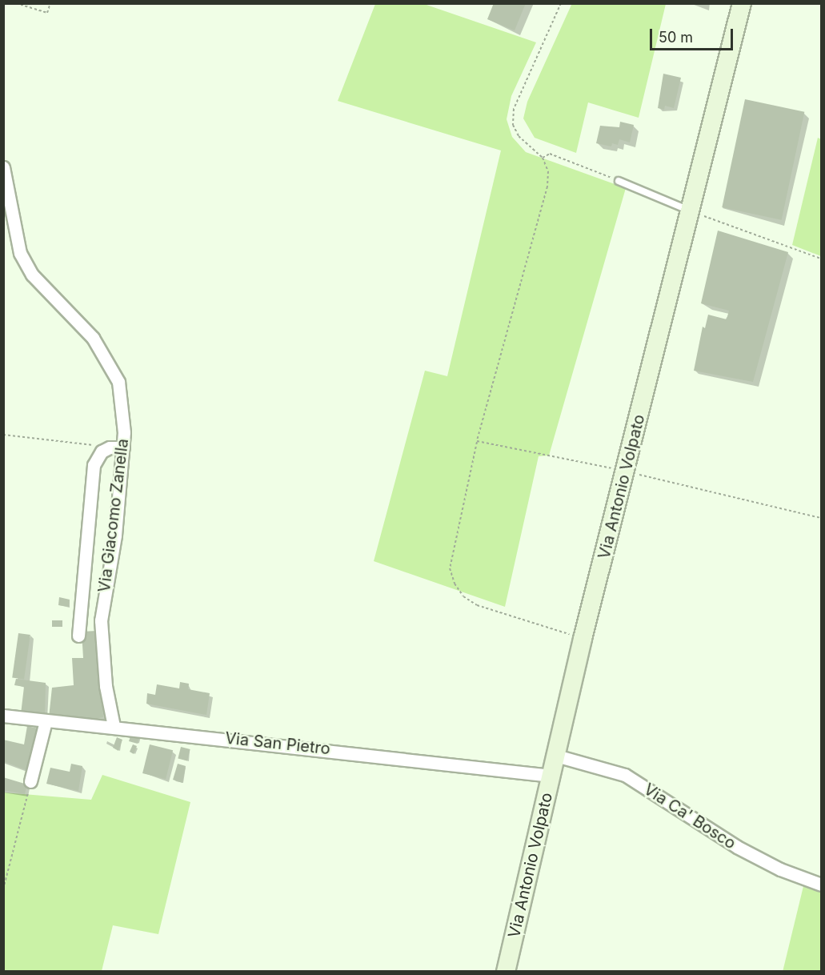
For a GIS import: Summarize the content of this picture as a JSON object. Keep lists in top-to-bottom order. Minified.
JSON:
{"streets":{"street":["Via Antonio Volpato","Via Giacomo Zanella","Via San Pietro","Via Ca' Bosco"]},"crossings":[["Via Antonio Volpato","Via San Pietro"],["Via Antonio Volpato","Via Ca' Bosco"],["Via Giacomo Zanella","Via San Pietro"]],"scale_bar":"50 m"}
